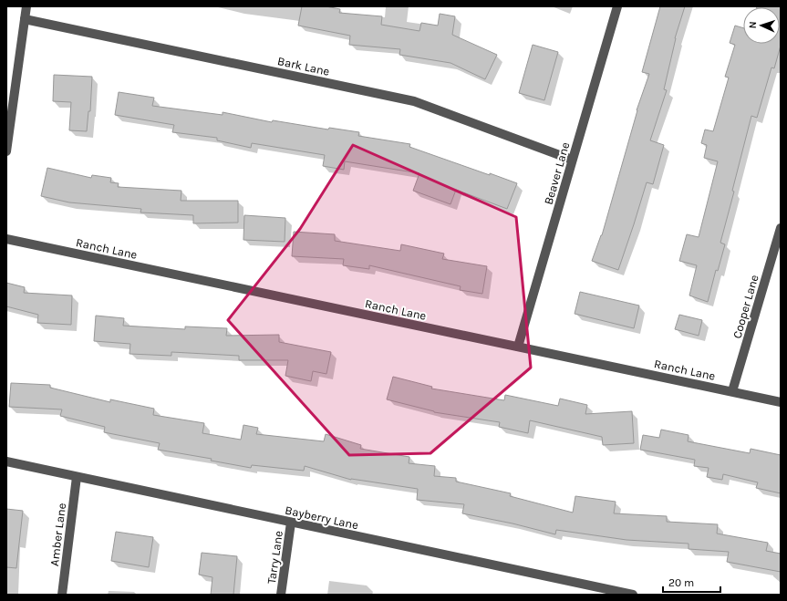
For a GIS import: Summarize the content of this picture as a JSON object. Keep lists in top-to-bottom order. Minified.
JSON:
{"streets":{"street":["Bark Lane","Beaver Lane","Ranch Lane","Cooper Lane","Bayberry Lane","Amber Lane","Tarry Lane"]},"crossings":[["Bark Lane","Beaver Lane"],["Beaver Lane","Ranch Lane"],["Ranch Lane","Cooper Lane"],["Bayberry Lane","Amber Lane"],["Bayberry Lane","Tarry Lane"]],"scale_bar":"20 m","north":"left"}
